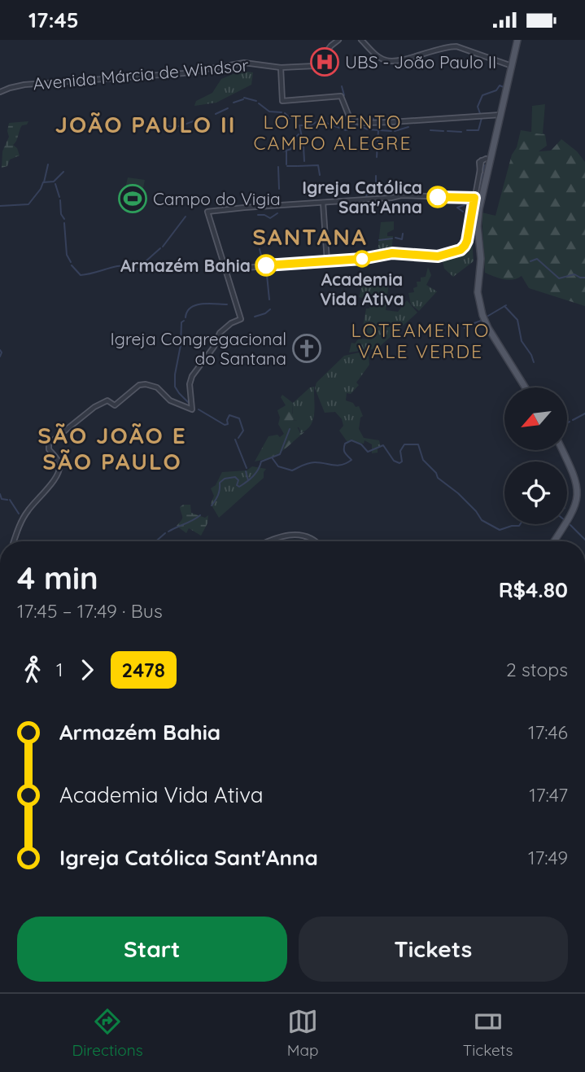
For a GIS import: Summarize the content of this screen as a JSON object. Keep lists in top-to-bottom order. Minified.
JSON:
{"streets":{"street":["Avenida Márcia de Windsor"]},"districts":["LOTEAMENTO CAMPO ALEGRE","JOÃO PAULO II","SANTANA","LOTEAMENTO VALE VERDE","SÃO JOÃO E SÃO PAULO"],"places":{"hospital":["UBS - João Paulo II"],"other":["Igreja Católica Sant'Anna","Academia Vida Ativa","Armazém Bahia"],"sports":["Campo do Vigia"],"church":["Igreja Congregacional do Santana"]},"lines":["bus line 2478"],"north":"bottom left","page":{"status":"17:45","heading":["4 min","17:45 – 17:49 · Bus","R$4.80"],"legs":["1","2478","2 stops"],"list":[{"name":"Armazém Bahia","value":"17:46"},{"name":"Academia Vida Ativa","value":"17:47"},{"name":"Igreja Católica Sant'Anna","value":"17:49"}],"buttons":["Start","Tickets"],"tabs":["Directions","Map","Tickets"]}}
